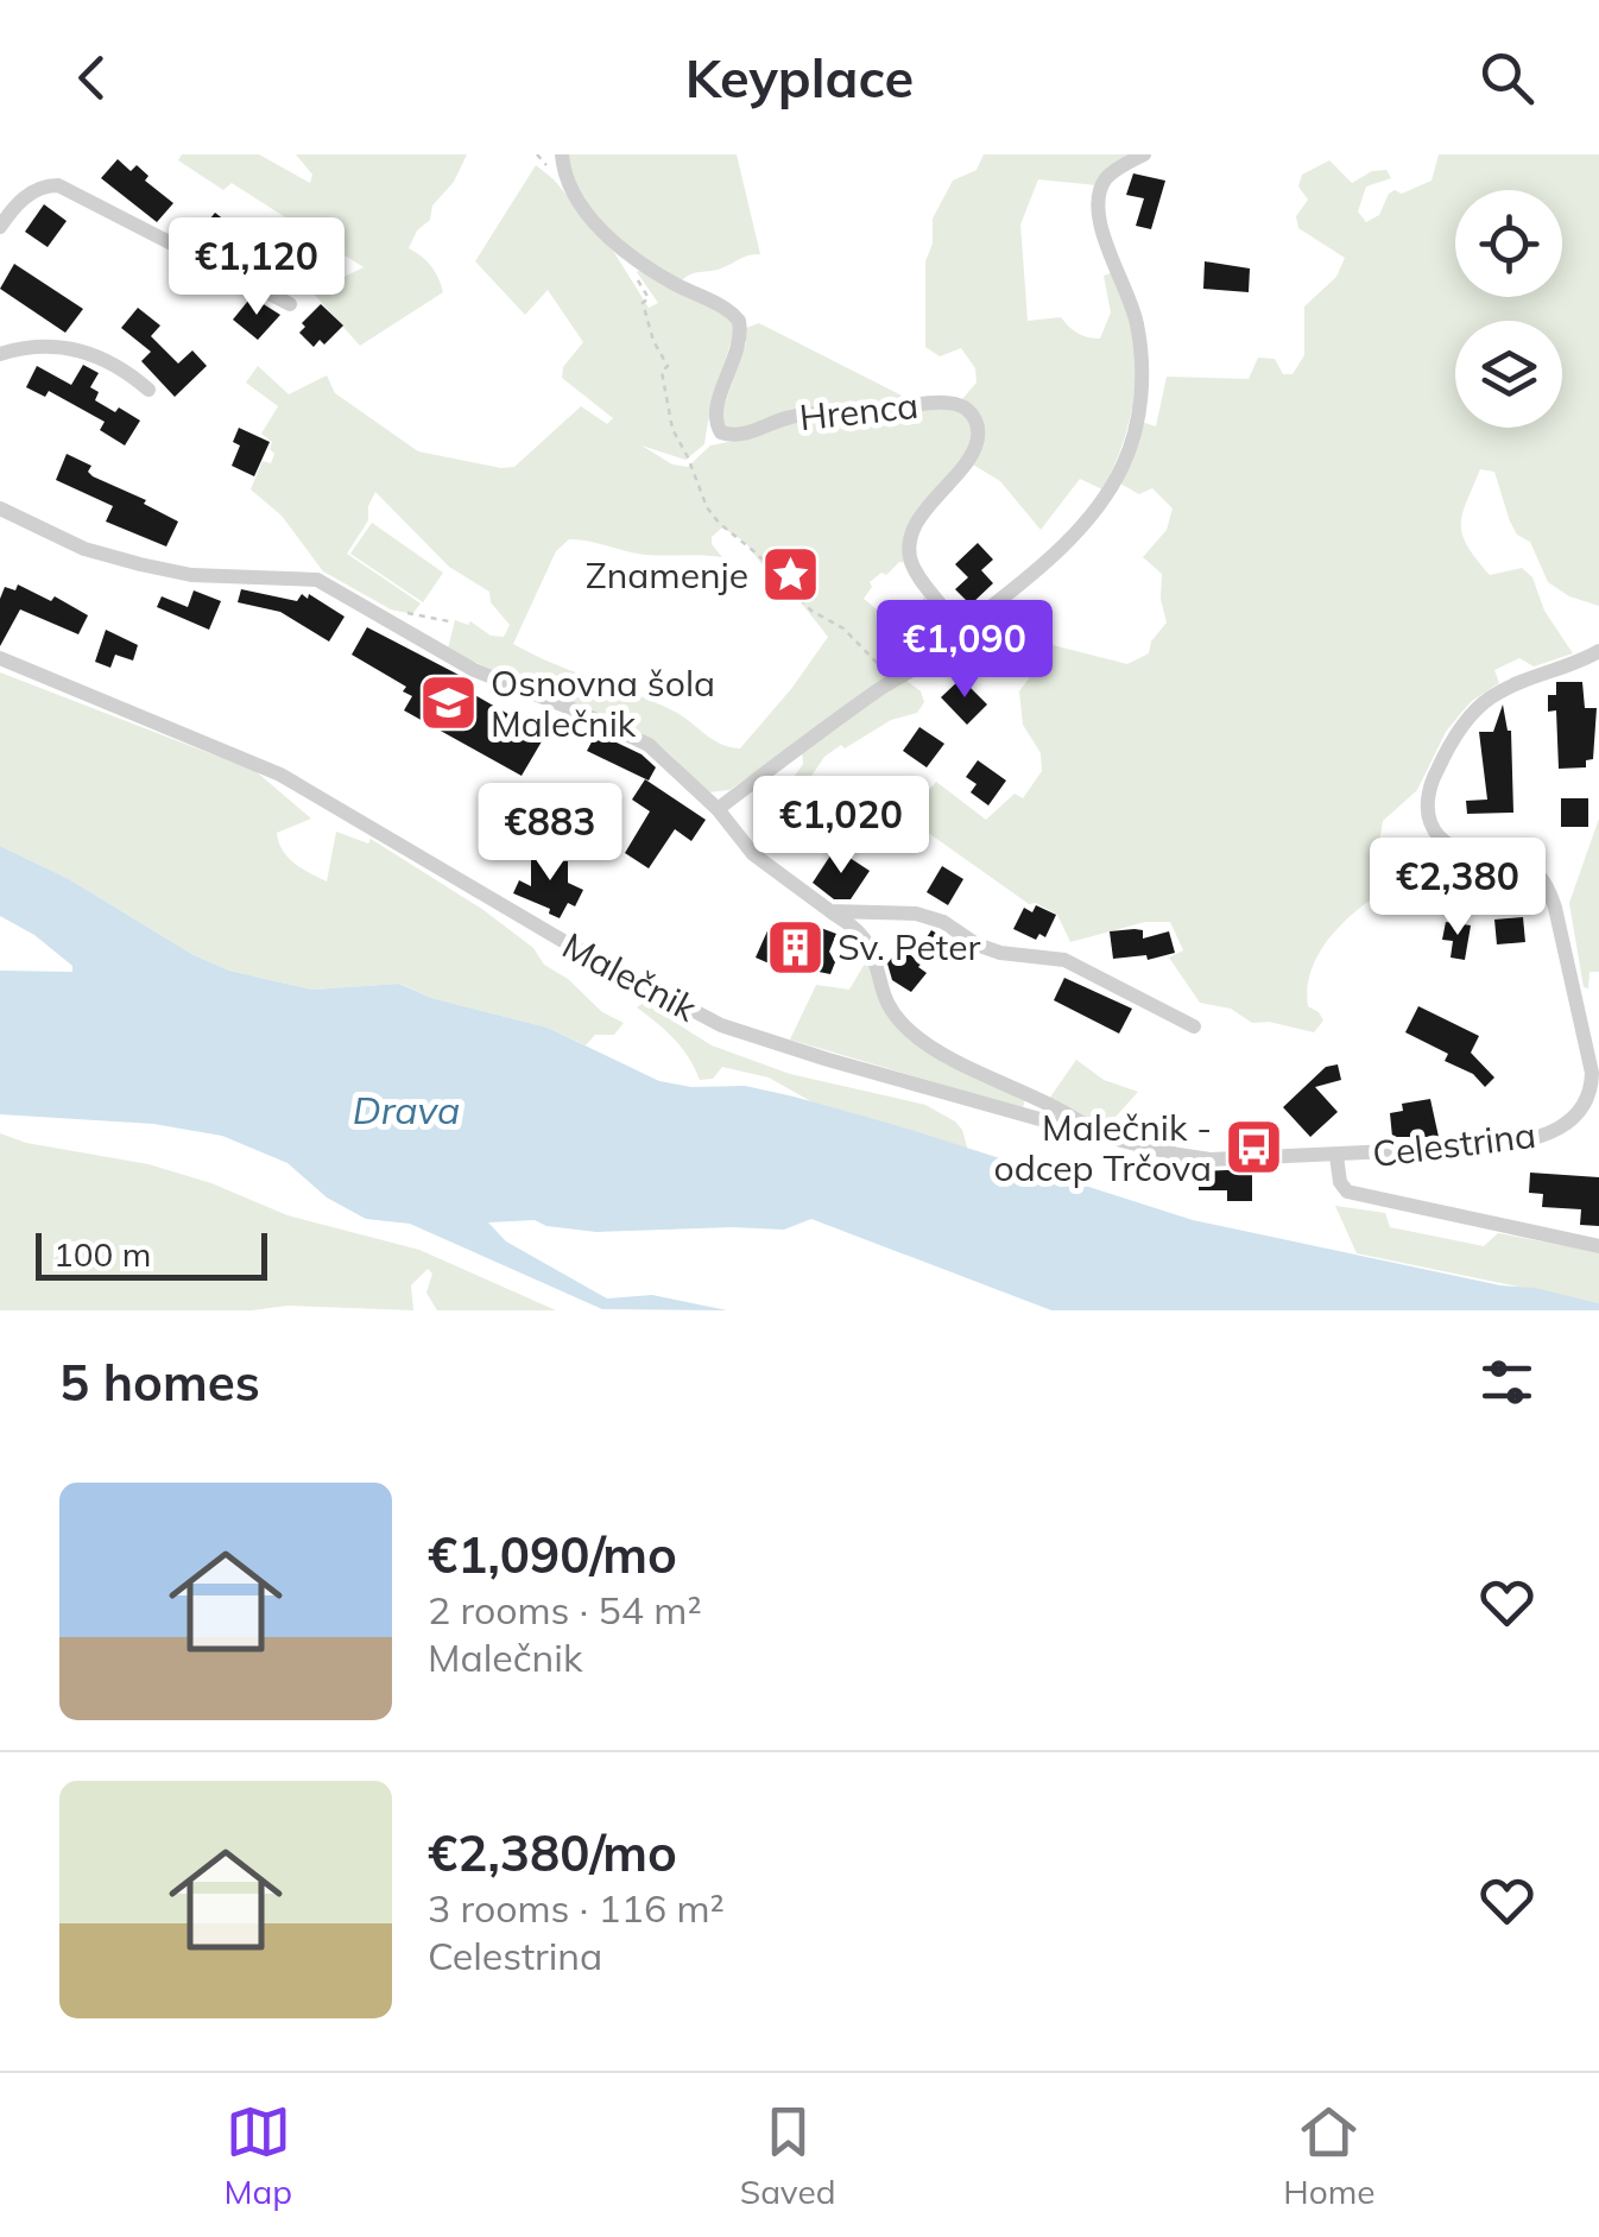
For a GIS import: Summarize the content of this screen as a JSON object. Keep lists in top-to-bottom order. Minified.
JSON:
{"streets":{"street":["Hrenca","Malečnik","Celestrina"]},"crossings":[["Malečnik","Celestrina"]],"water":["Drava"],"places":{"place":["Znamenje"],"school or university":["Osnovna šola Malečnik"],"building":["Sv. Peter"],"bus stop":["Malečnik - odcep Trčova"]},"scale_bar":"100 m","page":{"header":"Keyplace","price":["€1,120","€1,090","€1,020","€883","€2,380"],"scale":"100 m","heading":"5 homes","list":[{"name":"€1,090/mo","note":"2 rooms · 54 m² · Malečnik"},{"name":"€2,380/mo","note":"3 rooms · 116 m² · Celestrina"}],"tabs":["Map","Saved","Home"]}}
